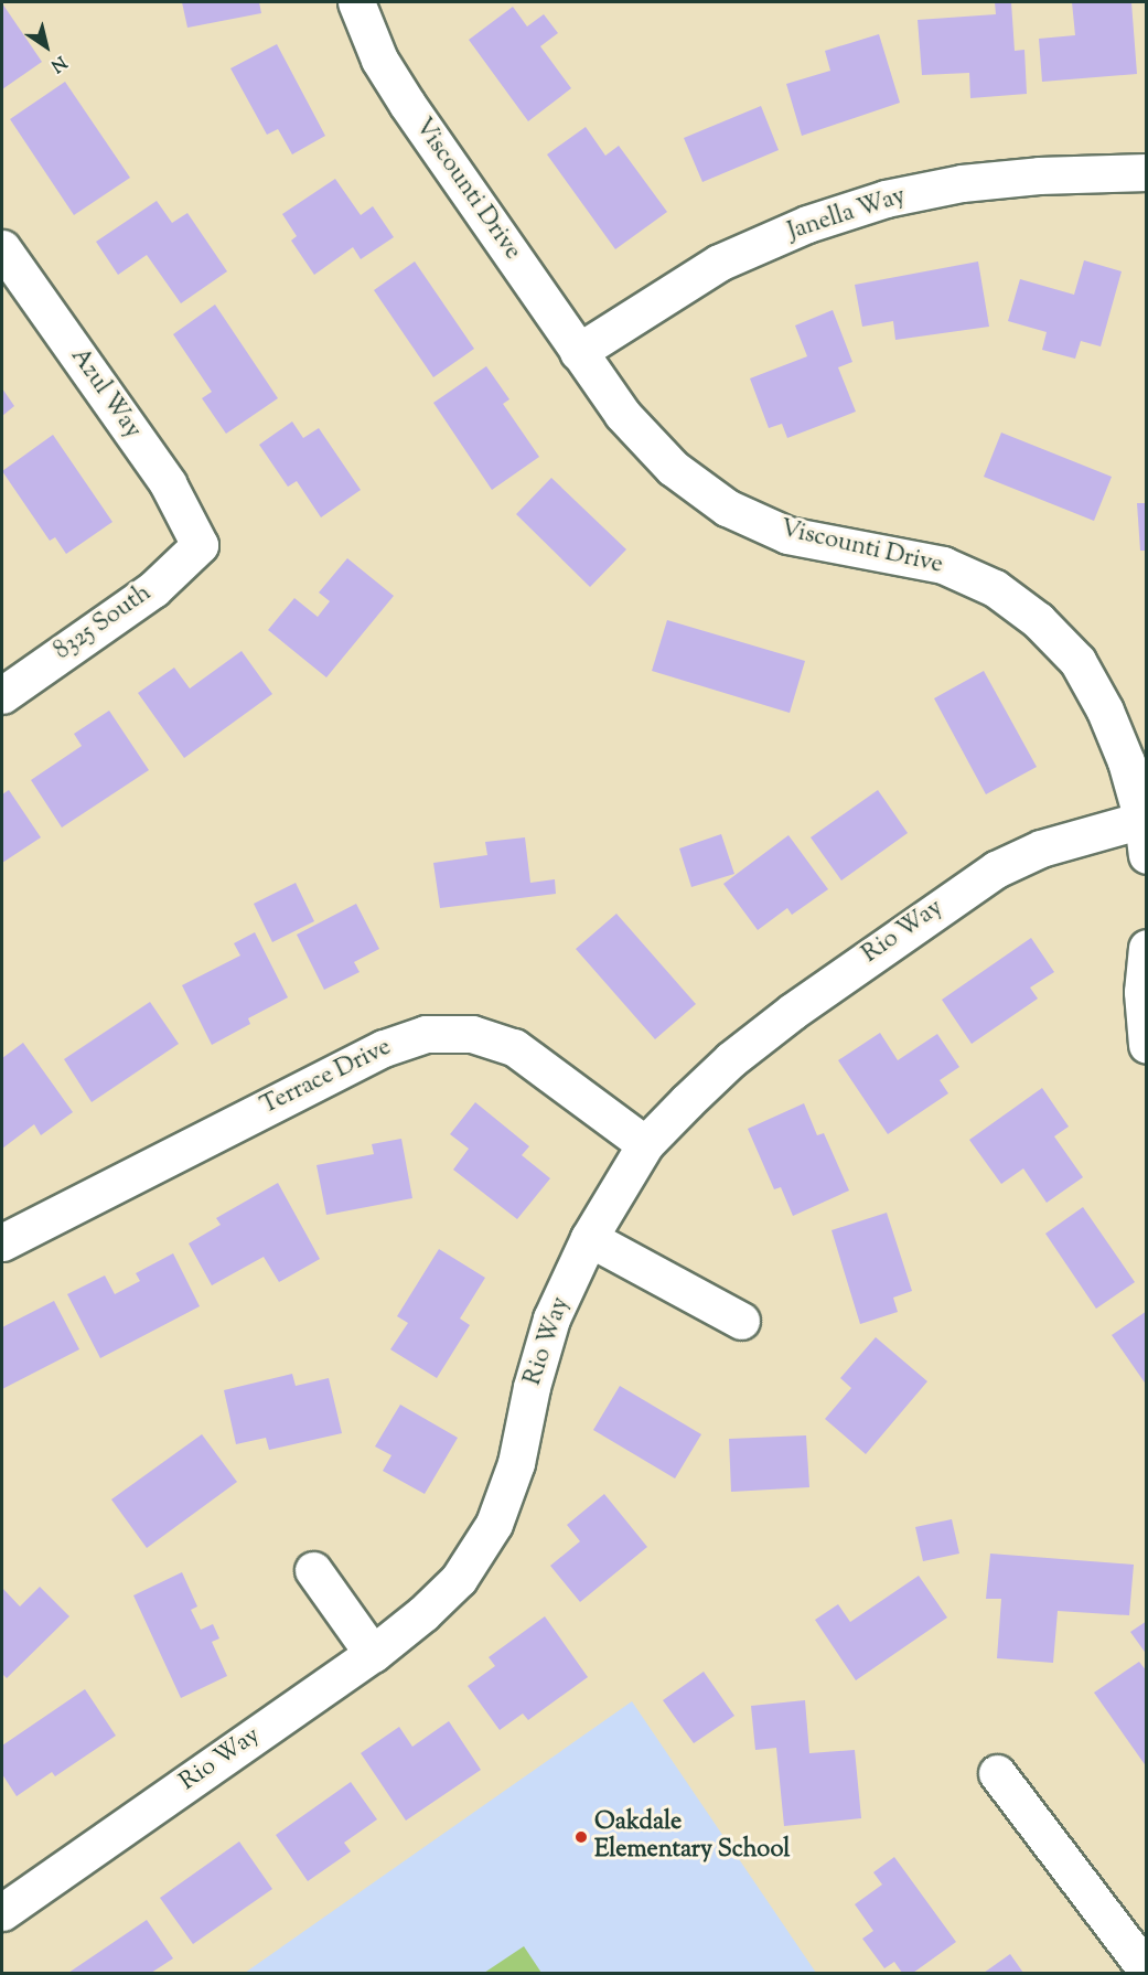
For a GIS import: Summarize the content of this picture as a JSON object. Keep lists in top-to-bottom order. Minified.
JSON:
{"streets":{"street":["Viscounti Drive","Janella Way","Azul Way","8325 South","Rio Way","Terrace Drive"]},"crossings":[["Viscounti Drive","Janella Way"],["Viscounti Drive","Rio Way"],["Azul Way","8325 South"],["Rio Way","Terrace Drive"]],"places":["Oakdale Elementary School"],"north":"bottom right"}
